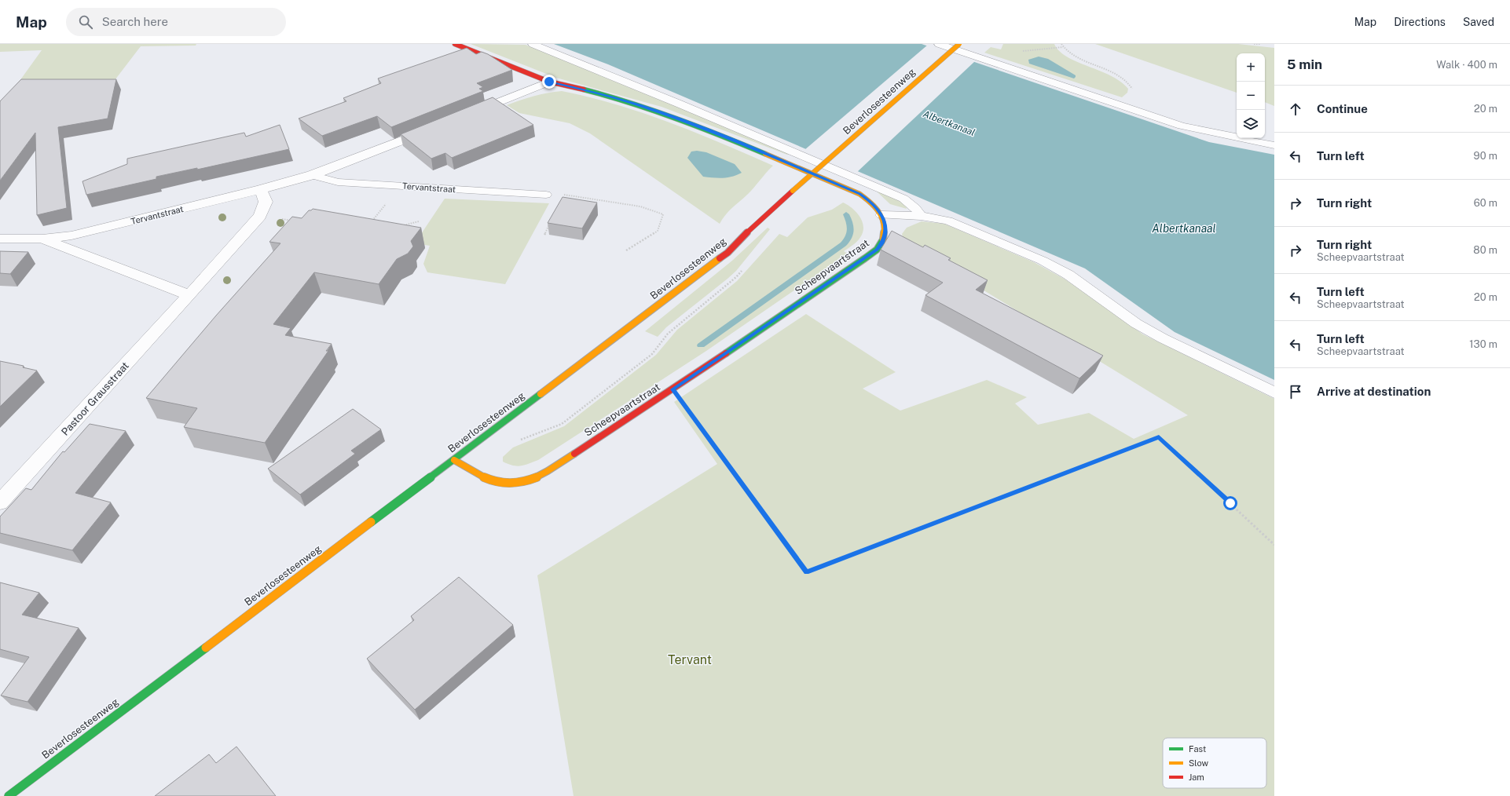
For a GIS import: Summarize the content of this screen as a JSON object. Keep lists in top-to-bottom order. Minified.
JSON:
{"streets":{"street":["Beverlosesteenweg","Tervantstraat","Scheepvaartstraat","Pastoor Grausstraat"]},"crossings":[["Beverlosesteenweg","Scheepvaartstraat"],["Tervantstraat","Pastoor Grausstraat"]],"water":["Albertkanaal"],"parks":["Tervant"],"legend":["Fast","Slow","Jam"],"page":{"header":"Map","search":"Search here","nav":["Map","Directions","Saved"],"heading":["5 min","Walk · 400 m"],"map_buttons":["+","−"],"list":[["Continue","20 m"],["Turn left","90 m"],["Turn right","60 m"],["Turn right","Scheepvaartstraat","80 m"],["Turn left","Scheepvaartstraat","20 m"],["Turn left","Scheepvaartstraat","130 m"],"Arrive at destination"]}}
